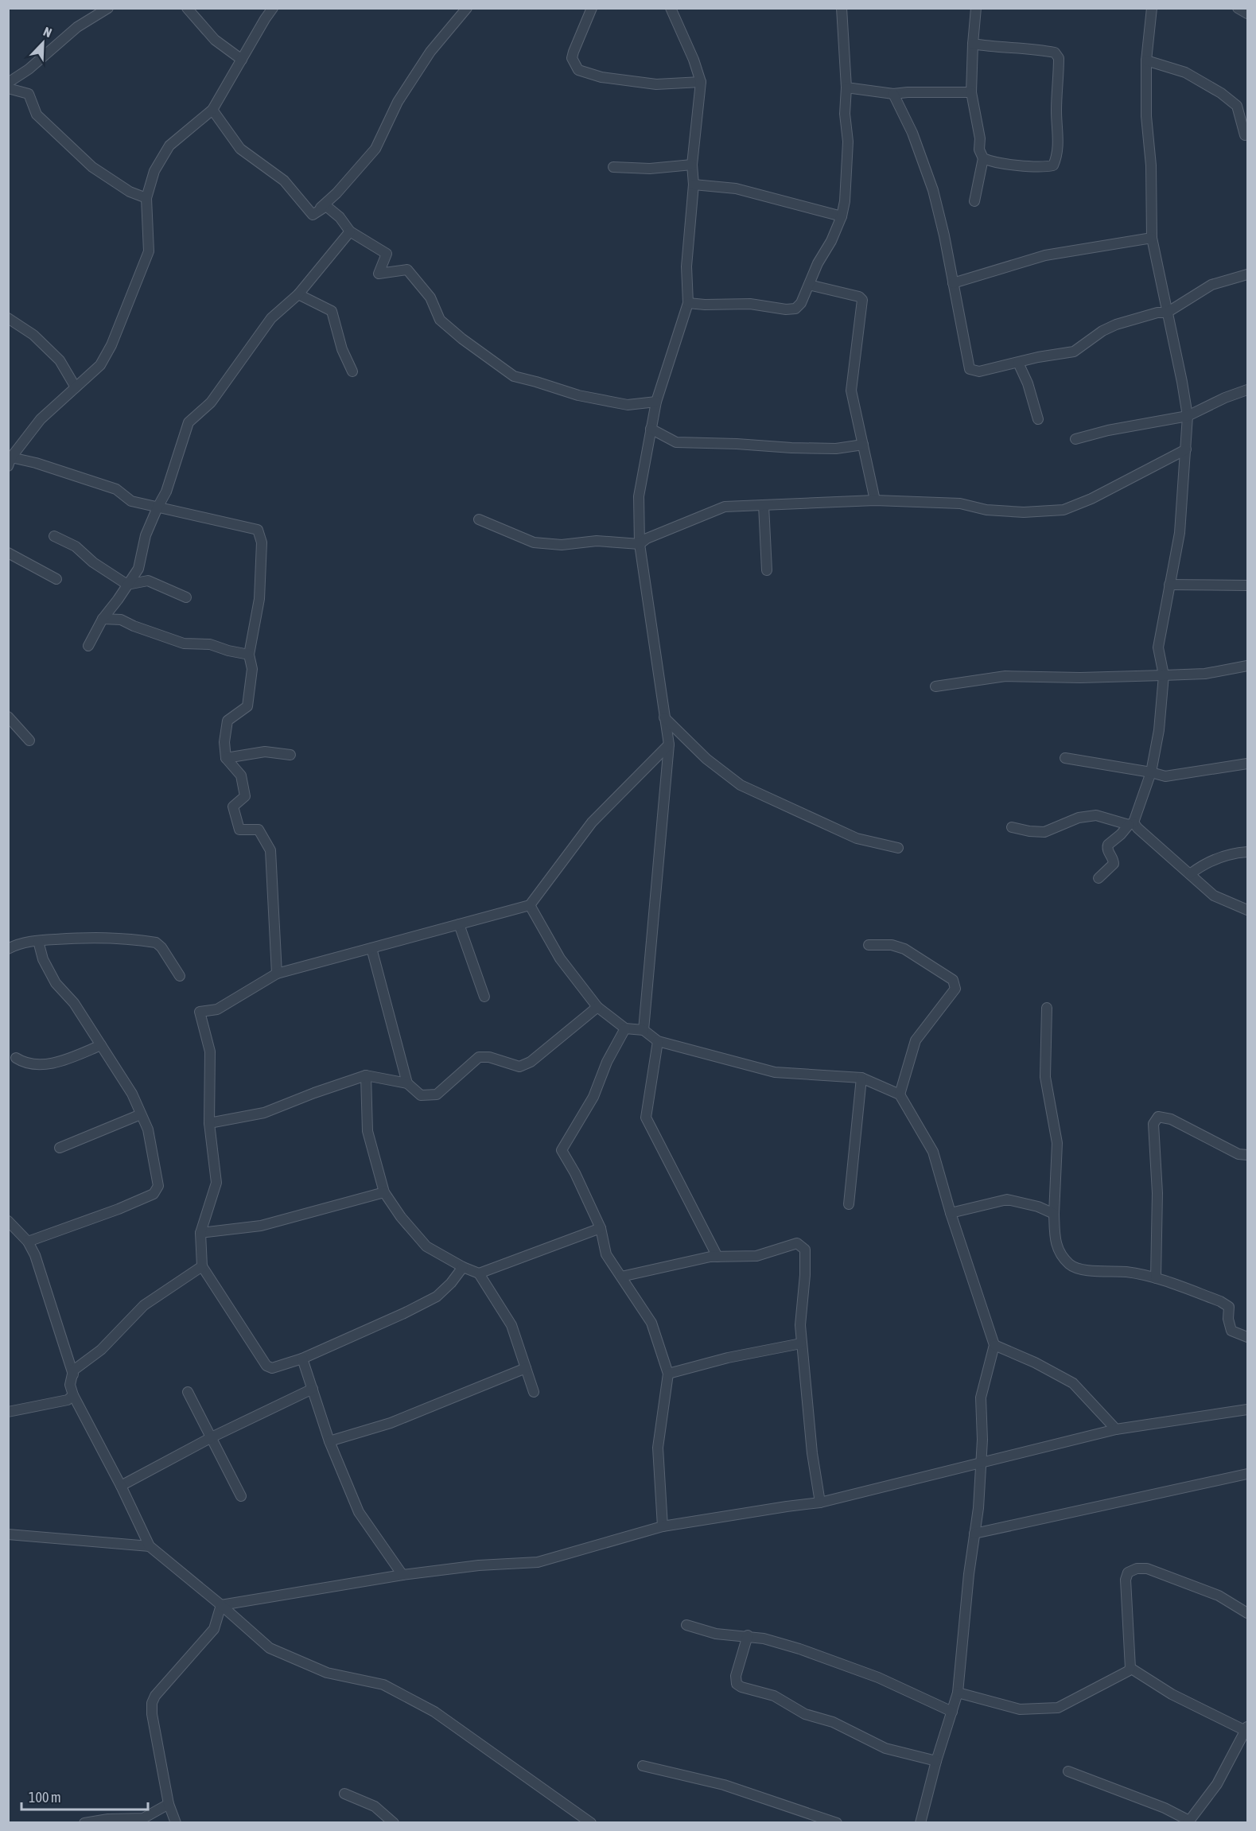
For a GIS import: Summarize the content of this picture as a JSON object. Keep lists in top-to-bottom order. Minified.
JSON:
{"scale_bar":"100 m","north":"top right"}
